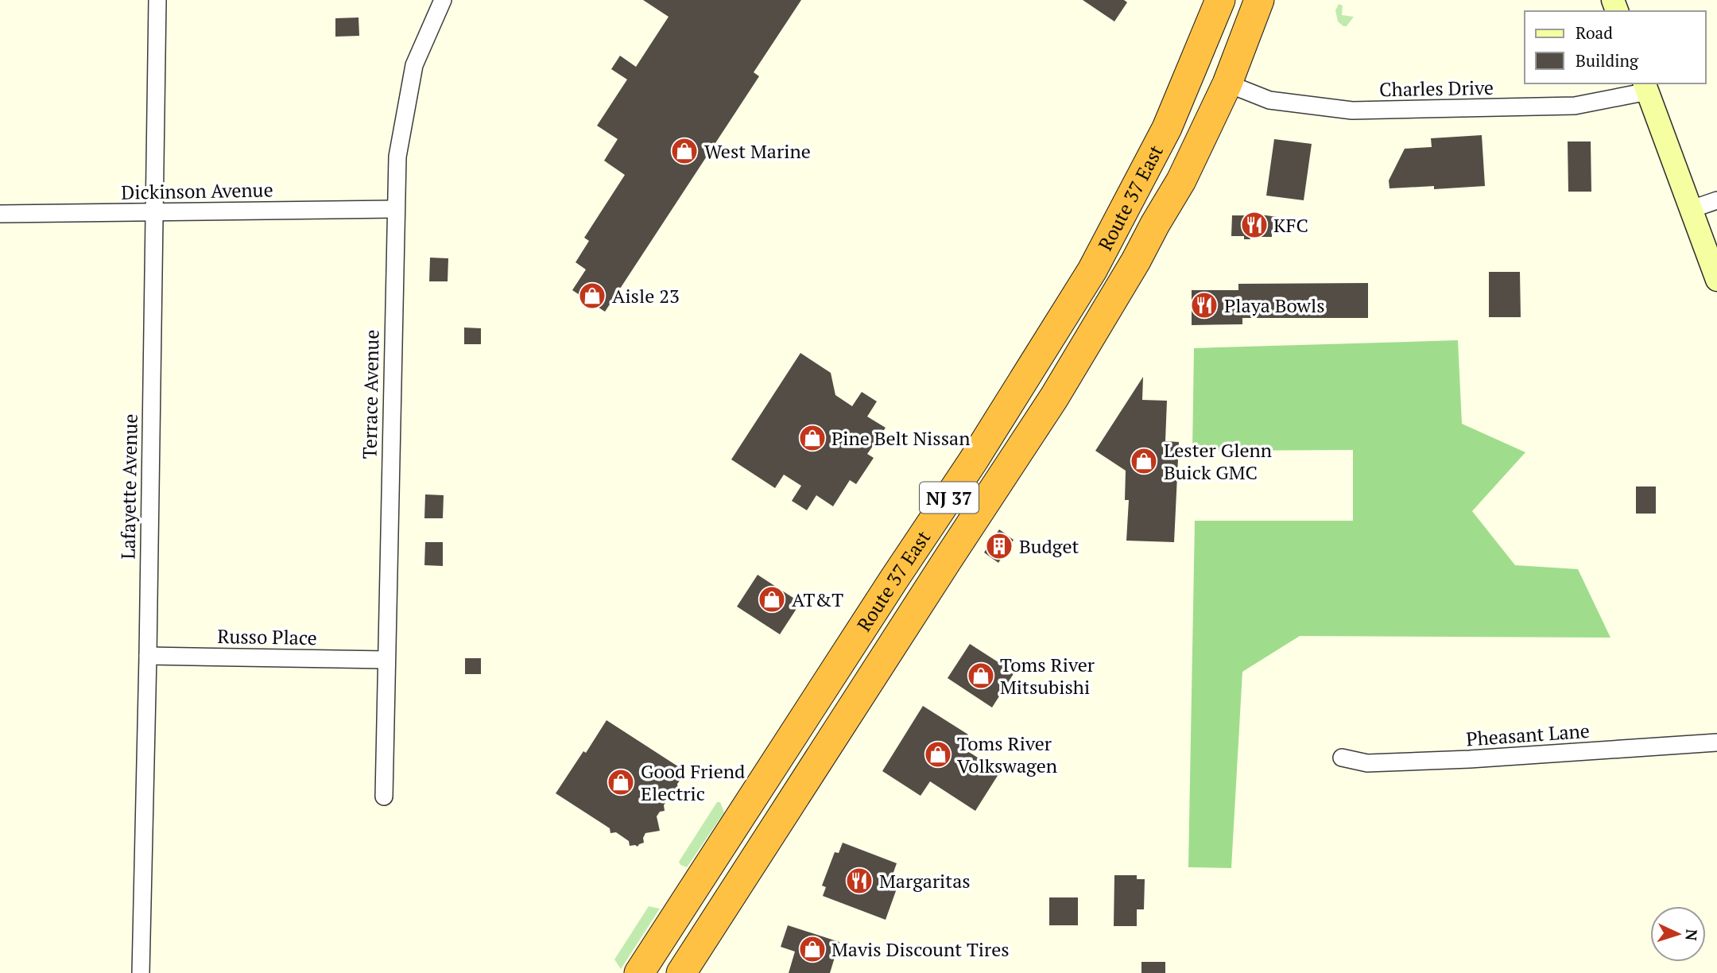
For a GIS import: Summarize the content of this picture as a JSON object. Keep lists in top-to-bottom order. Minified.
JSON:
{"streets":{"highway":["Route 37 East","NJ 37"],"street":["Charles Drive","Dickinson Avenue","Terrace Avenue","Lafayette Avenue","Russo Place","Pheasant Lane"]},"crossings":[["Charles Drive","Route 37 East"],["Dickinson Avenue","Terrace Avenue"],["Dickinson Avenue","Lafayette Avenue"],["Terrace Avenue","Russo Place"],["Lafayette Avenue","Russo Place"]],"places":{"shop":["West Marine","Aisle 23","Pine Belt Nissan","Lester Glenn Buick GMC","AT&T","Toms River Mitsubishi","Toms River Volkswagen","Good Friend Electric","Mavis Discount Tires"],"restaurant":["KFC","Playa Bowls","Margaritas"],"building":["Budget"]},"legend":["Road","Building"],"north":"right"}
